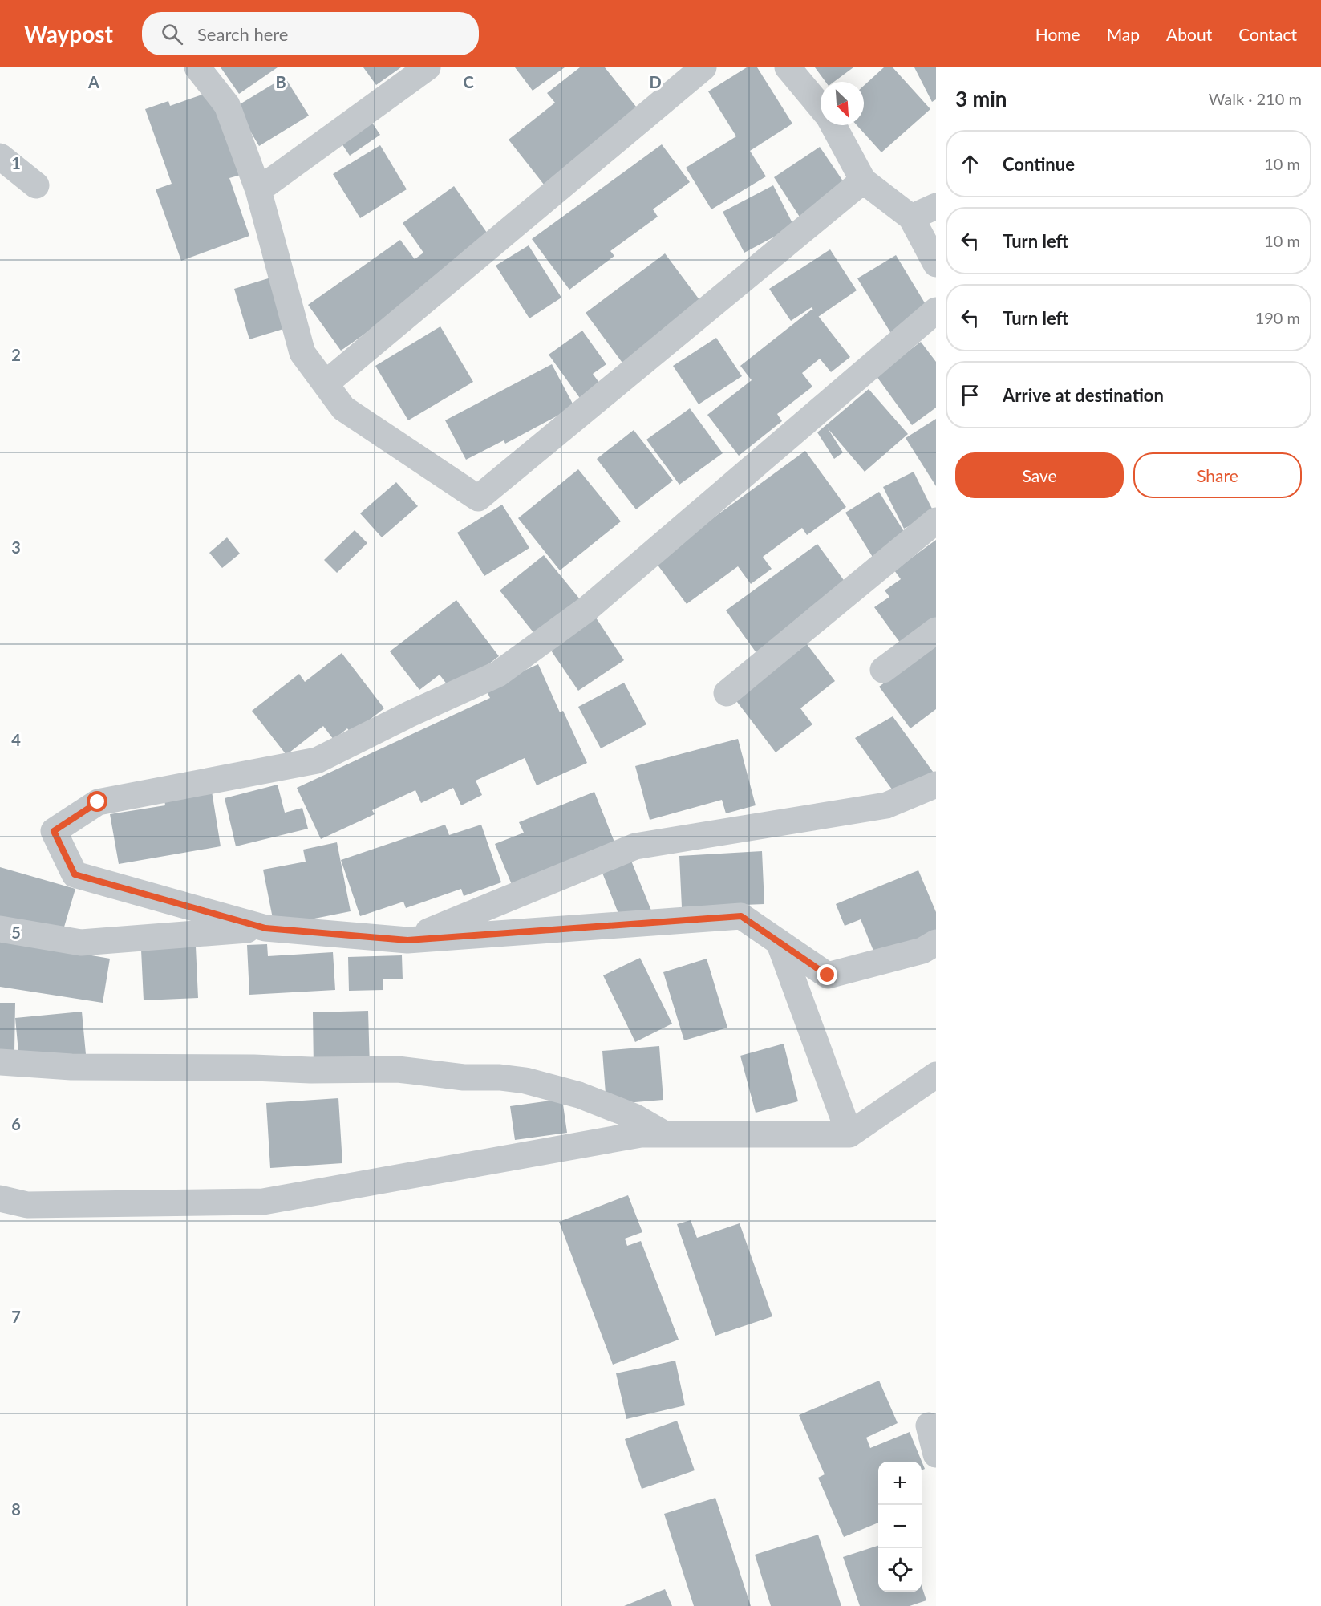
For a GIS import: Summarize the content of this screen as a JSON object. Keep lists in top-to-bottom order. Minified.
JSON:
{"north":"bottom right","page":{"header":"Waypost","search":"Search here","nav":["Home","Map","About","Contact"],"heading":["3 min","Walk · 210 m"],"list":[["Continue","10 m"],["Turn left","10 m"],["Turn left","190 m"],"Arrive at destination"],"buttons":["Save","Share"],"map_buttons":["+","−"]},"grid":{"columns":["A","B","C","D"],"rows":["1","2","3","4","5","6","7","8"]}}
